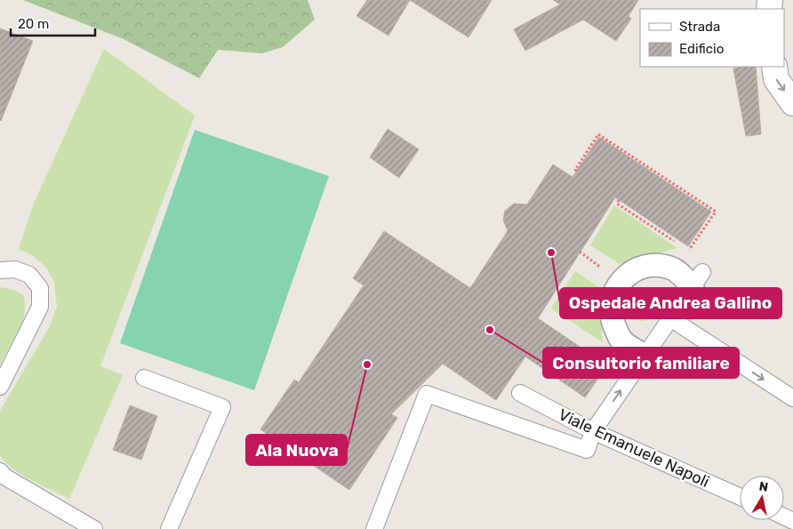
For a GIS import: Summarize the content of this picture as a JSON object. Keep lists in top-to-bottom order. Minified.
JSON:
{"streets":{"lane":["Viale Emanuele Napoli"]},"places":["Ospedale Andrea Gallino","Consultorio familiare","Ala Nuova"],"legend":["Strada","Edificio"],"scale_bar":"20 m","north":"top"}
